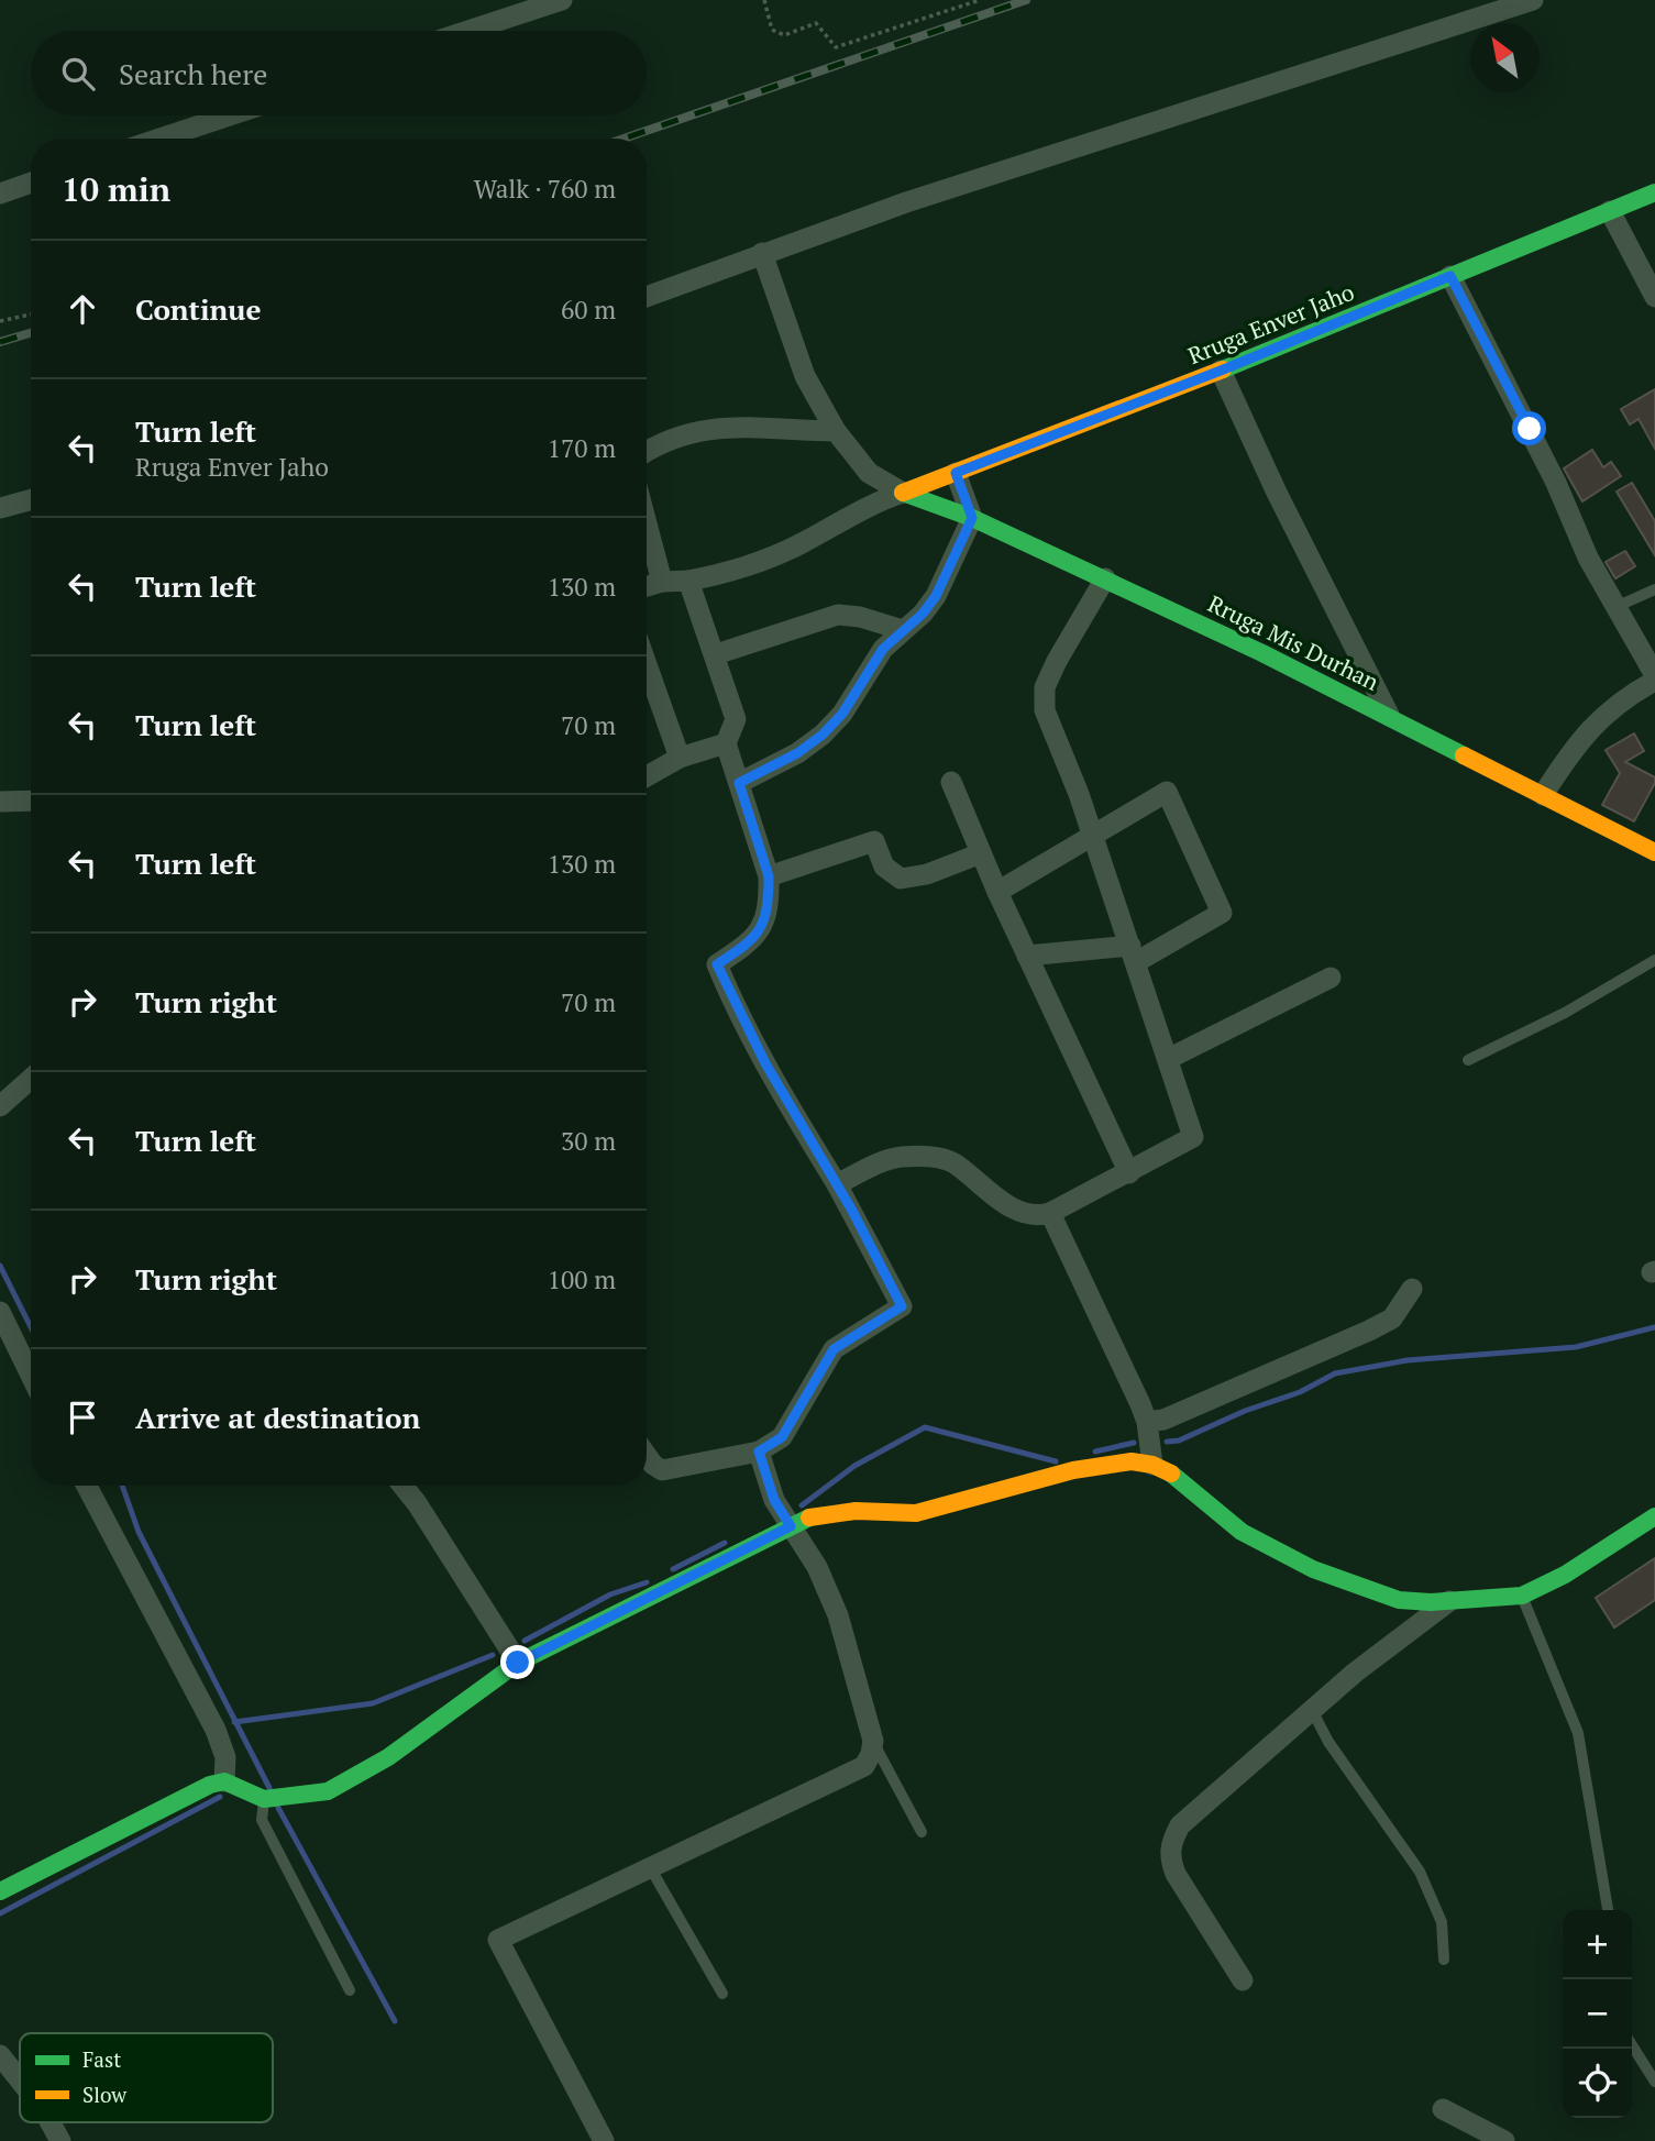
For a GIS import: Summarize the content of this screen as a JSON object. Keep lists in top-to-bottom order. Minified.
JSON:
{"streets":{"street":["Rruga Enver Jaho","Rruga Mis Durhan"]},"crossings":[["Rruga Enver Jaho","Rruga Mis Durhan"]],"legend":["Fast","Slow"],"north":"top left","page":{"search":"Search here","heading":["10 min","Walk · 760 m"],"list":[["Continue","60 m"],["Turn left","Rruga Enver Jaho","170 m"],["Turn left","130 m"],["Turn left","70 m"],["Turn left","130 m"],["Turn right","70 m"],["Turn left","30 m"],["Turn right","100 m"],"Arrive at destination"],"map_buttons":["+","−"]}}
